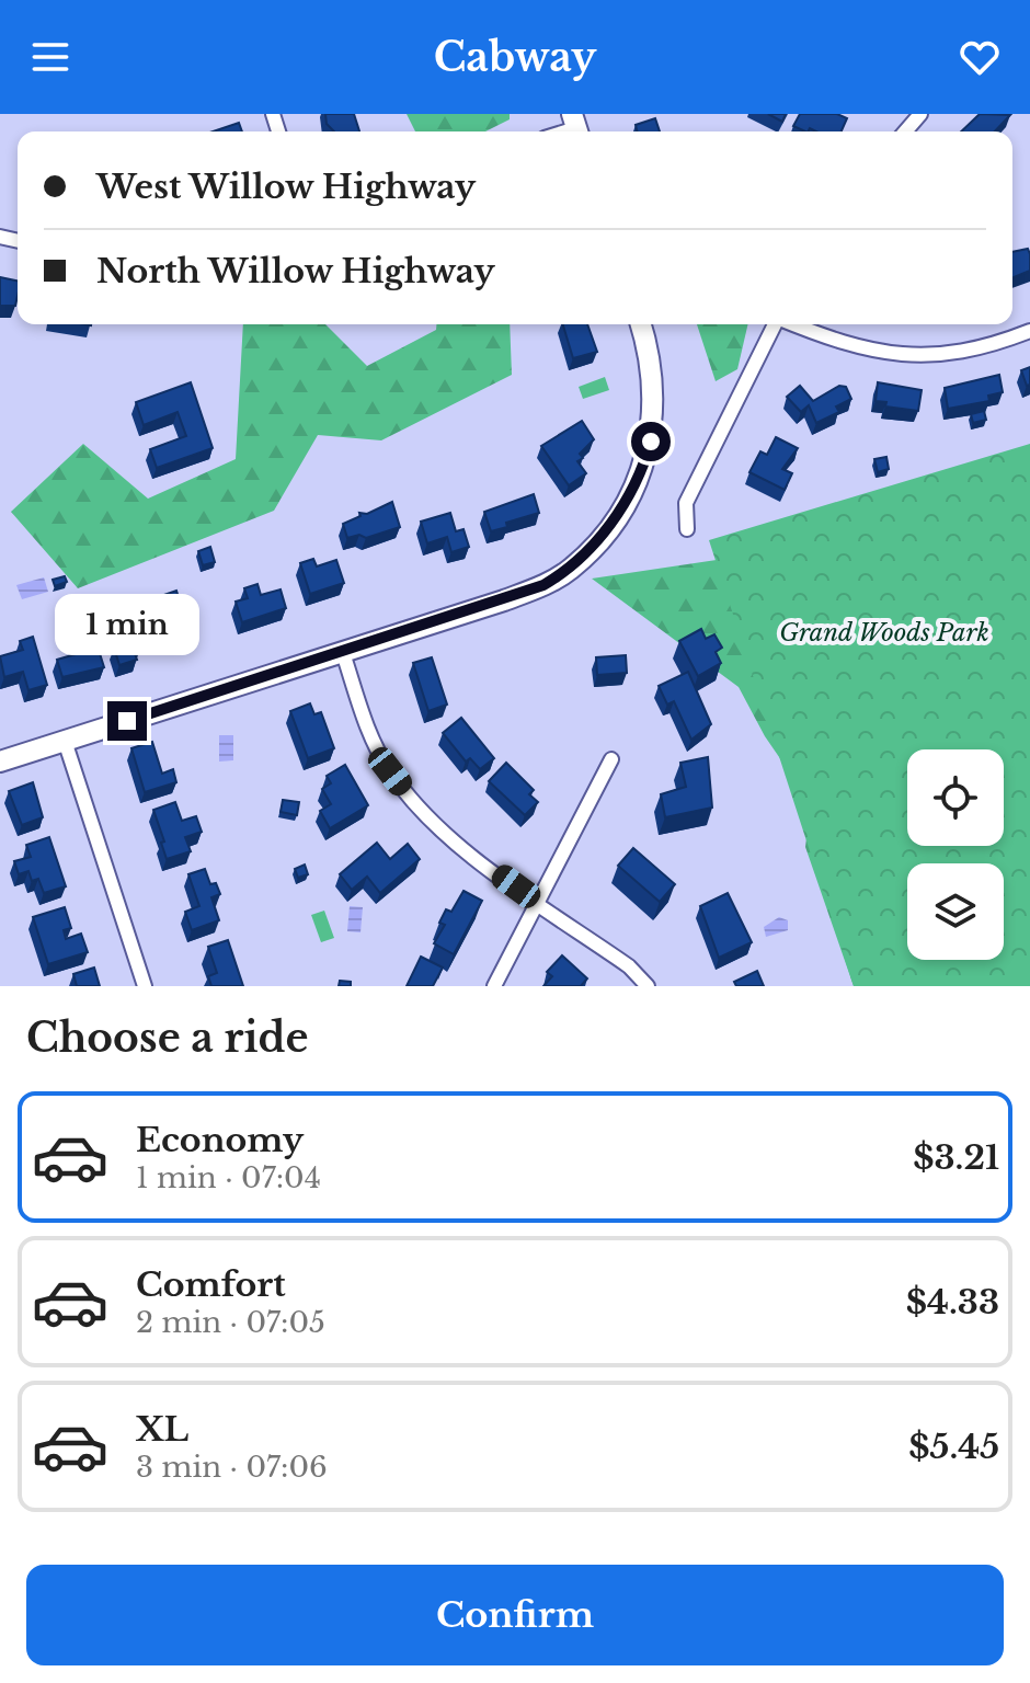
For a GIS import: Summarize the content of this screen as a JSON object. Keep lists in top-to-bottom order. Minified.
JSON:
{"parks":["Grand Woods Park"],"page":{"header":"Cabway","banner":["West Willow Highway","North Willow Highway"],"bubble":"1 min","heading":"Choose a ride","list":[{"name":"Economy","note":"1 min · 07:04","value":"$3.21"},{"name":"Comfort","note":"2 min · 07:05","value":"$4.33"},{"name":"XL","note":"3 min · 07:06","value":"$5.45"}],"buttons":"Confirm"}}
